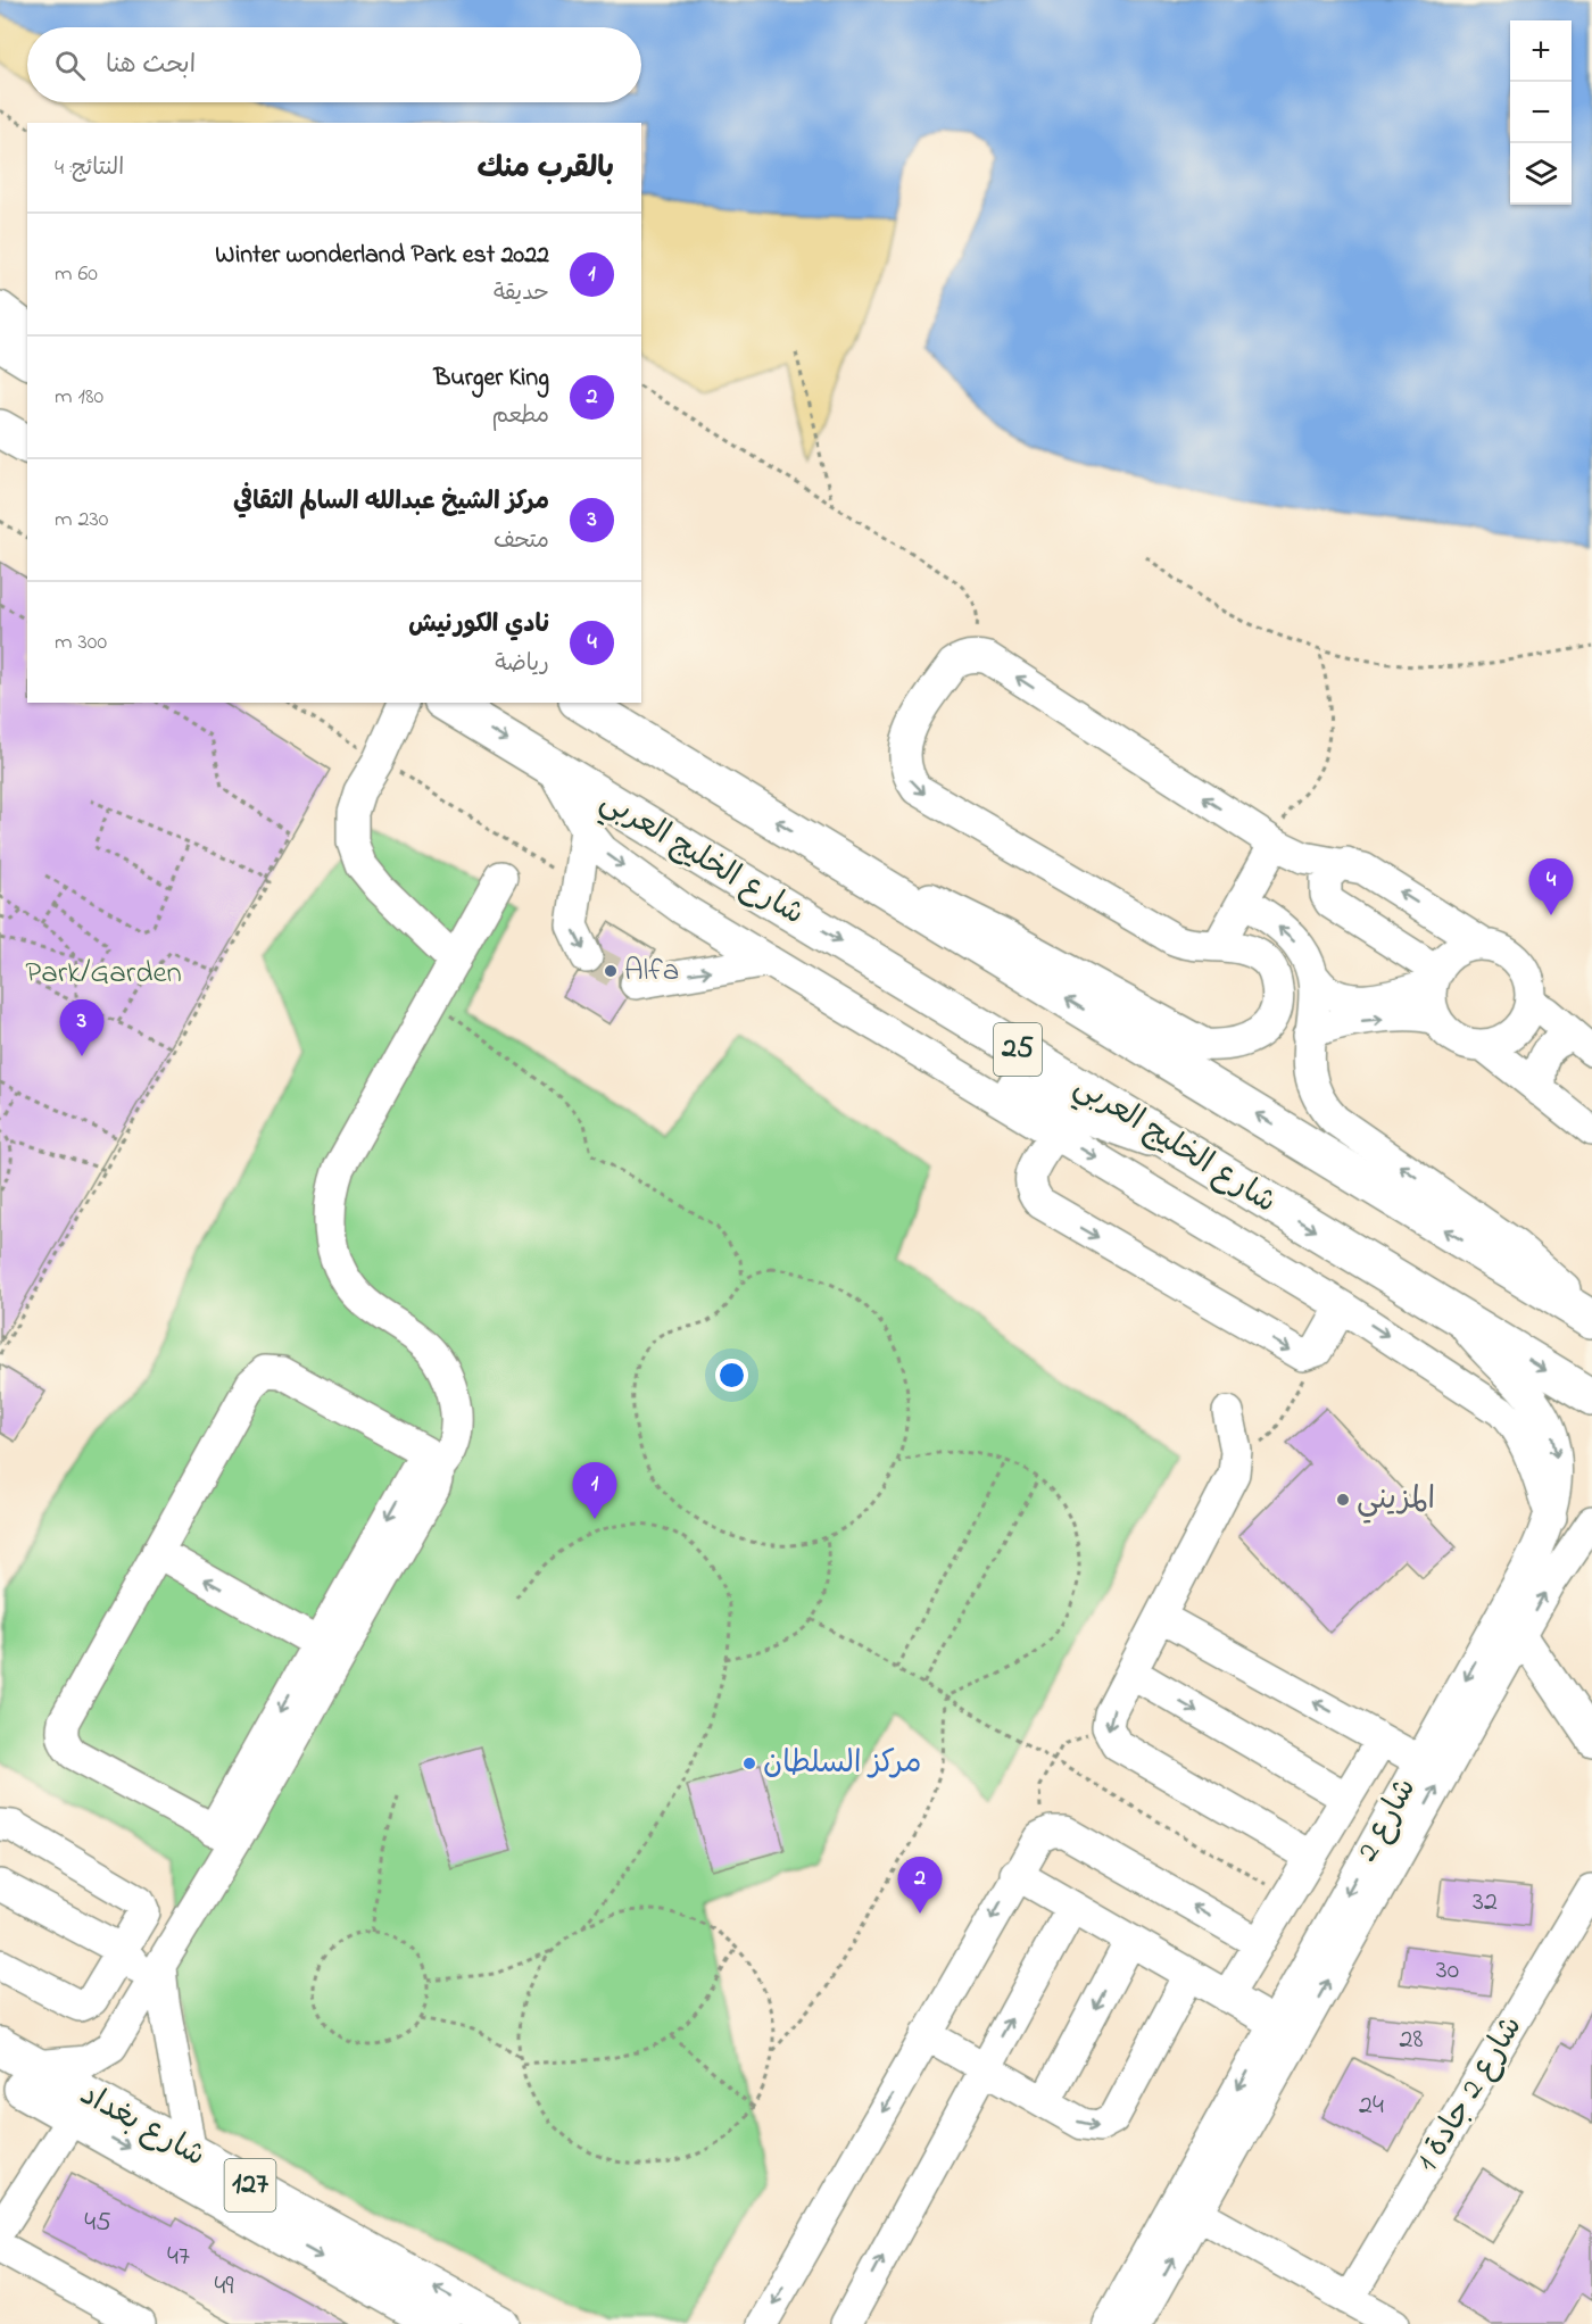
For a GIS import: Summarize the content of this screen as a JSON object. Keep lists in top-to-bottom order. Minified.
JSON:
{"streets":{"main road":["شارع الخليج العربي","25","شارع بغداد","127"],"street":["شارع 2","شارع 2 جادة 1"]},"crossings":[["شارع الخليج العربي","شارع 2"]],"parks":["Park/Garden"],"places":["Alfa","المزيني","مركز السلطان"],"house_numbers":["32","30","28","24","45","47","49"],"page":{"map_buttons":["+","−"],"search":"ابحث هنا","heading":["بالقرب منك","النتائج: 4"],"list":[{"mark":"1","name":"Winter wonderland Park est 2022","note":"حديقة","value":"60 m"},{"mark":"2","name":"Burger King","note":"مطعم","value":"180 m"},{"mark":"3","name":"مركز الشيخ عبدالله السالم الثقافي","note":"متحف","value":"230 m"},{"mark":"4","name":"نادي الكورنيش","note":"رياضة","value":"300 m"}],"pins":["4","3","1","2"]}}
